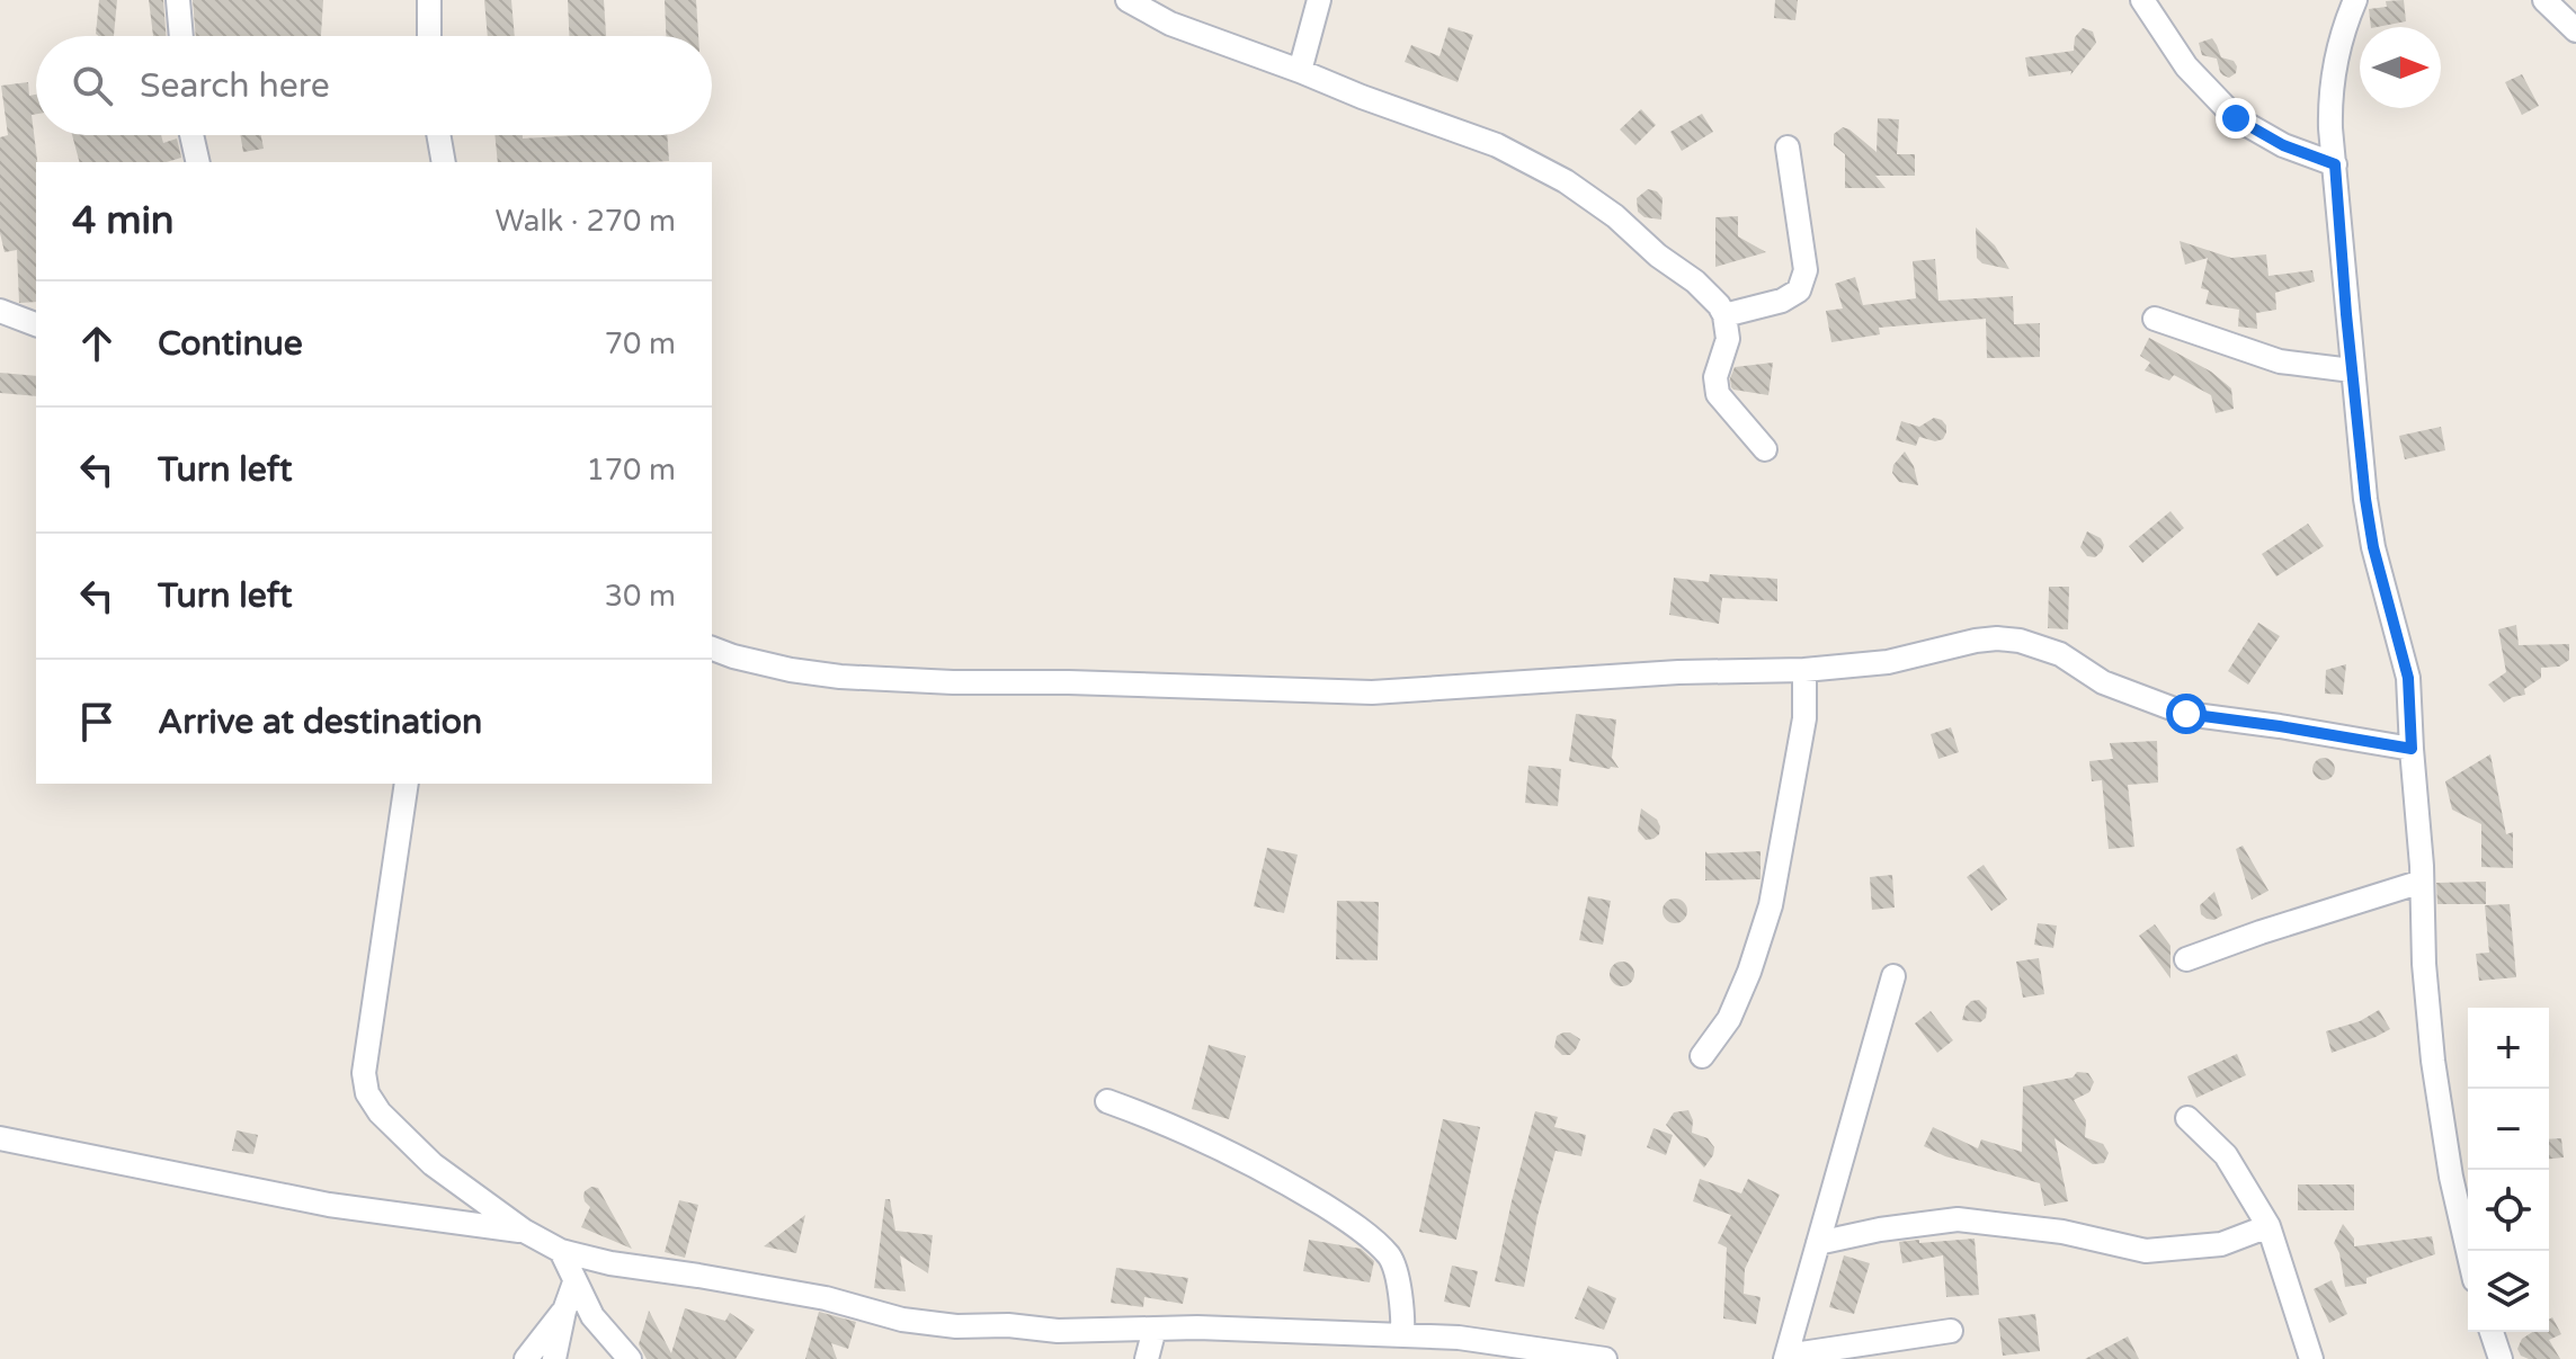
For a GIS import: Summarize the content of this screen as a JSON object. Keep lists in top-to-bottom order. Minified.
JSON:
{"north":"right","page":{"search":"Search here","heading":["4 min","Walk · 270 m"],"list":[["Continue","70 m"],["Turn left","170 m"],["Turn left","30 m"],"Arrive at destination"],"map_buttons":["+","−"]}}
